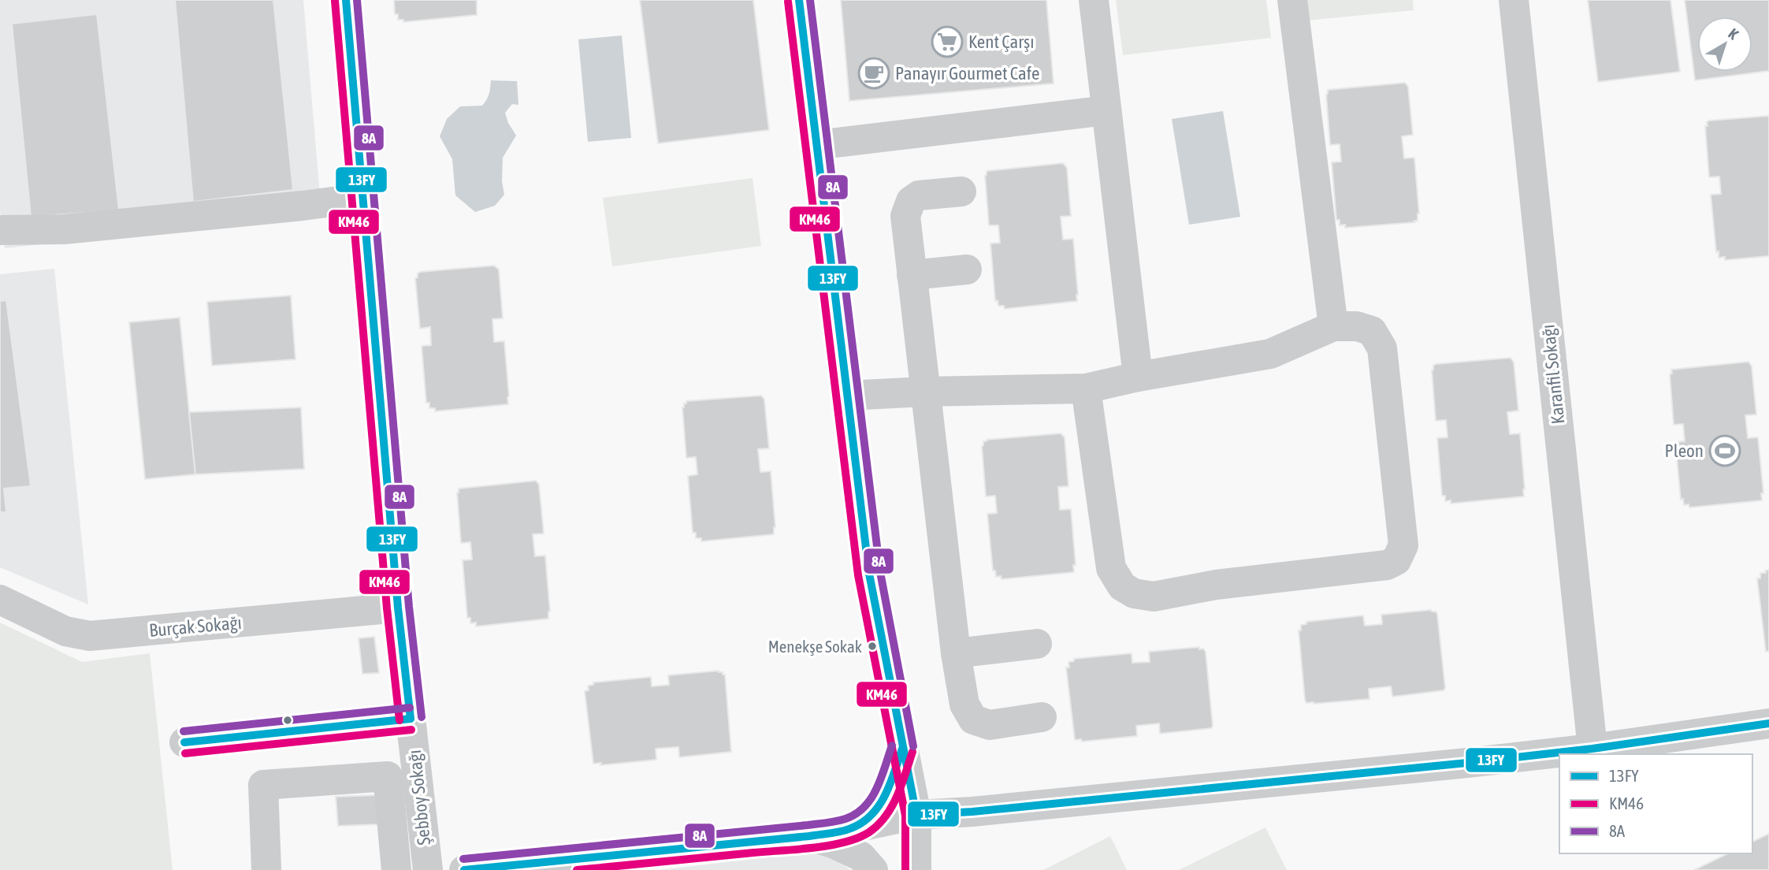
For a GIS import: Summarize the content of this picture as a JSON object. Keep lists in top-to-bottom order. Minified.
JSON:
{"streets":{"street":["Karanfil Sokağı","Burçak Sokağı","Şebboy Sokağı"]},"crossings":[["Burçak Sokağı","Şebboy Sokağı"]],"places":{"supermarket":["Kent Çarşı"],"cafe":["Panayır Gourmet Cafe"],"sports":["Pleon"],"other":["Menekşe Sokak"]},"lines":["transit line 13FY","transit line 8A","transit line KM46"],"legend":["13FY","KM46","8A"],"north":"top right"}
